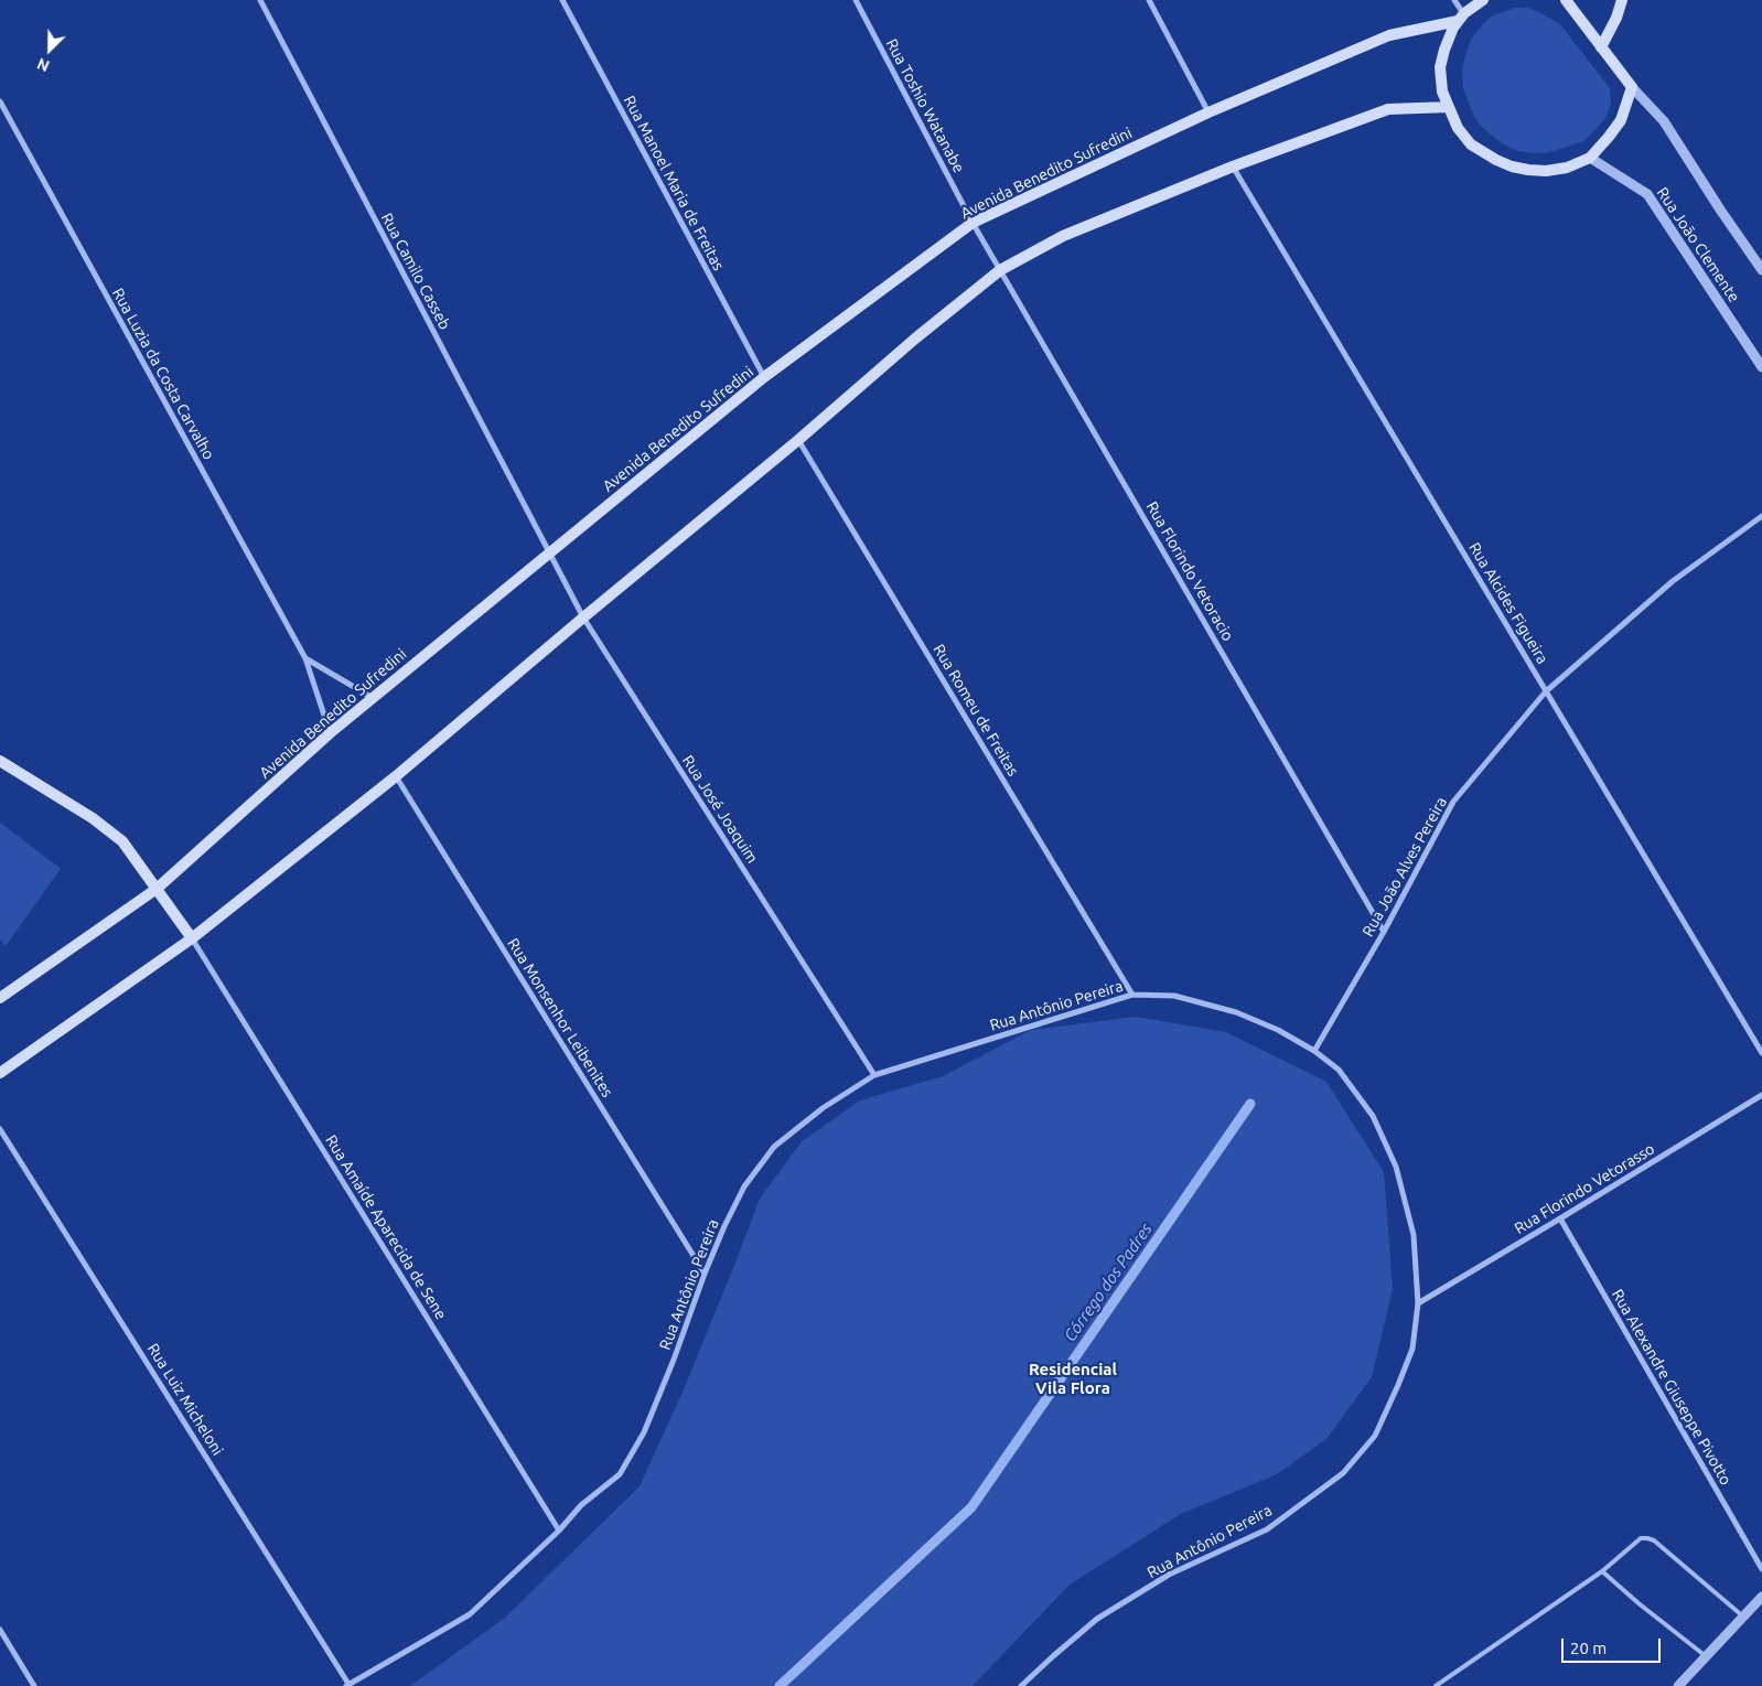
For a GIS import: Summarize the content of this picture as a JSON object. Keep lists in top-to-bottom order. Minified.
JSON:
{"streets":{"main road":["Avenida Benedito Sufredini"],"street":["Rua Toshio Watanabe","Rua Manoel Maria de Freitas","Rua João Clemente","Rua Camilo Casseb","Rua Luzia da Costa Carvalho","Rua Florindo Vetoracio","Rua Alcides Figueira","Rua Romeu de Freitas","Rua José Joaquim","Rua João Alves Pereira","Rua Antônio Pereira","Rua Monsenhor Leibenites","Rua Florindo Vetorasso","Rua Amaíde Aparecida de Sene","Rua Alexandre Giuseppe Pivotto","Rua Luiz Micheloni"]},"crossings":[["Rua Toshio Watanabe","Avenida Benedito Sufredini"],["Rua Toshio Watanabe","Rua Florindo Vetoracio"],["Avenida Benedito Sufredini","Rua Manoel Maria de Freitas"],["Avenida Benedito Sufredini","Rua Camilo Casseb"],["Avenida Benedito Sufredini","Rua Luzia da Costa Carvalho"],["Avenida Benedito Sufredini","Rua Florindo Vetoracio"],["Avenida Benedito Sufredini","Rua José Joaquim"],["Rua Camilo Casseb","Rua José Joaquim"],["Rua Florindo Vetoracio","Rua João Alves Pereira"],["Rua Alcides Figueira","Rua João Alves Pereira"],["Rua Romeu de Freitas","Rua Antônio Pereira"],["Rua José Joaquim","Rua Antônio Pereira"],["Rua João Alves Pereira","Rua Antônio Pereira"],["Rua Antônio Pereira","Rua Monsenhor Leibenites"],["Rua Antônio Pereira","Rua Florindo Vetorasso"],["Rua Antônio Pereira","Rua Amaíde Aparecida de Sene"],["Rua Antônio Pereira","Rua Luiz Micheloni"],["Rua Florindo Vetorasso","Rua Alexandre Giuseppe Pivotto"]],"districts":["Residencial Vila Flora"],"water":["Córrego dos Padres"],"scale_bar":"20 m","north":"bottom left"}
